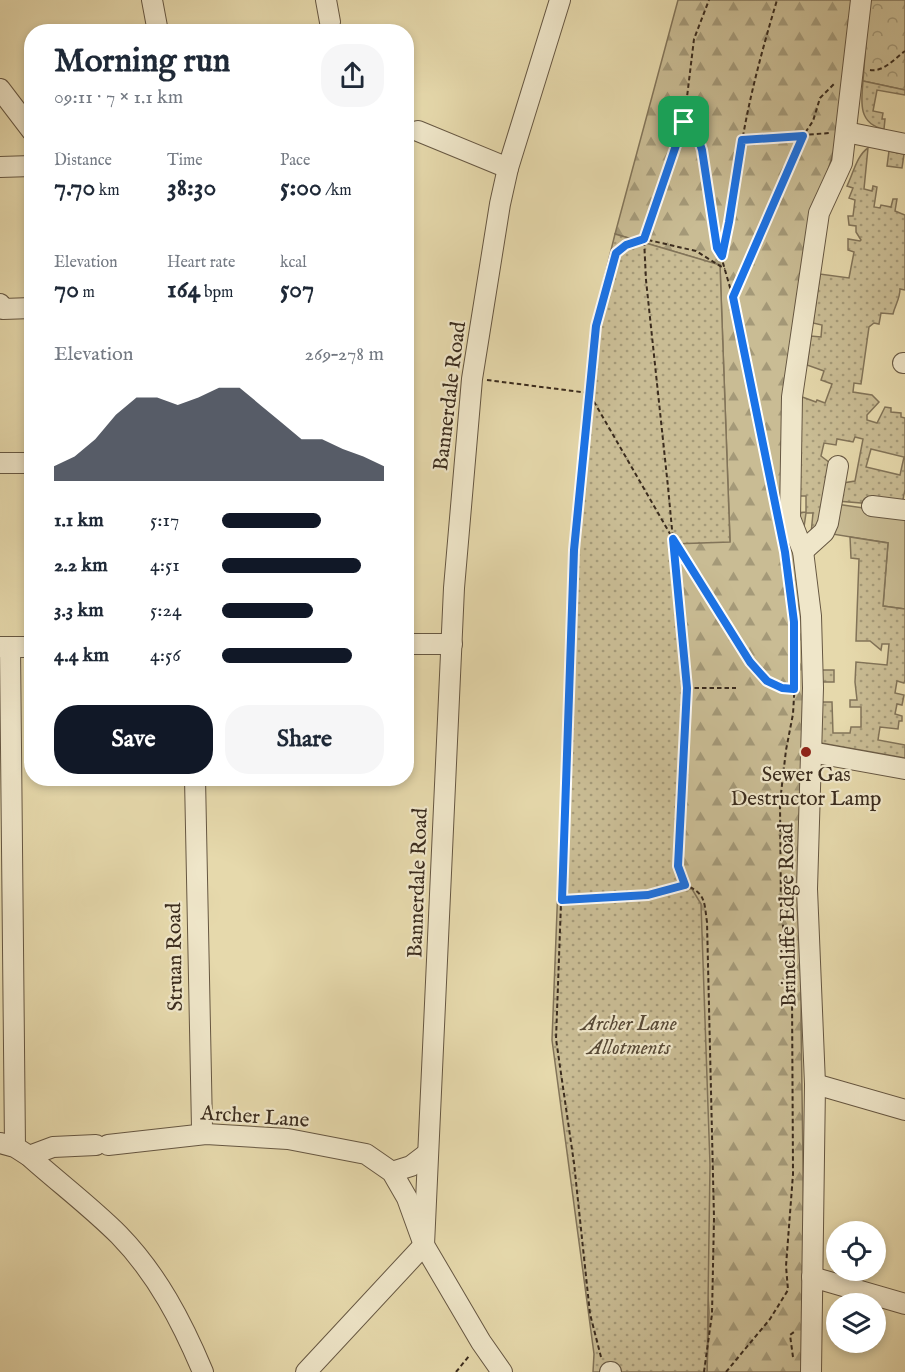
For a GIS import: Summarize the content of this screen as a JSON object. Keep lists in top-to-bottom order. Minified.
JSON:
{"streets":{"street":["Bannerdale Road","Brincliffe Edge Road","Struan Road","Archer Lane"]},"crossings":[["Bannerdale Road","Archer Lane"],["Struan Road","Archer Lane"]],"parks":["Archer Lane Allotments"],"places":["Sewer Gas Destructor Lamp"],"page":{"heading":["Morning run","09:11 · 7 × 1.1 km"],"stats":[["Distance","7.70 km"],["Time","38:30"],["Pace","5:00 /km"],["Elevation","70 m"],["Heart rate","164 bpm"],["kcal","507"]],"chart":["Elevation","269–278 m"],"list":[{"name":"1.1 km","note":"5:17"},{"name":"2.2 km","note":"4:51"},{"name":"3.3 km","note":"5:24"},{"name":"4.4 km","note":"4:56"}],"buttons":["Save","Share"]}}
